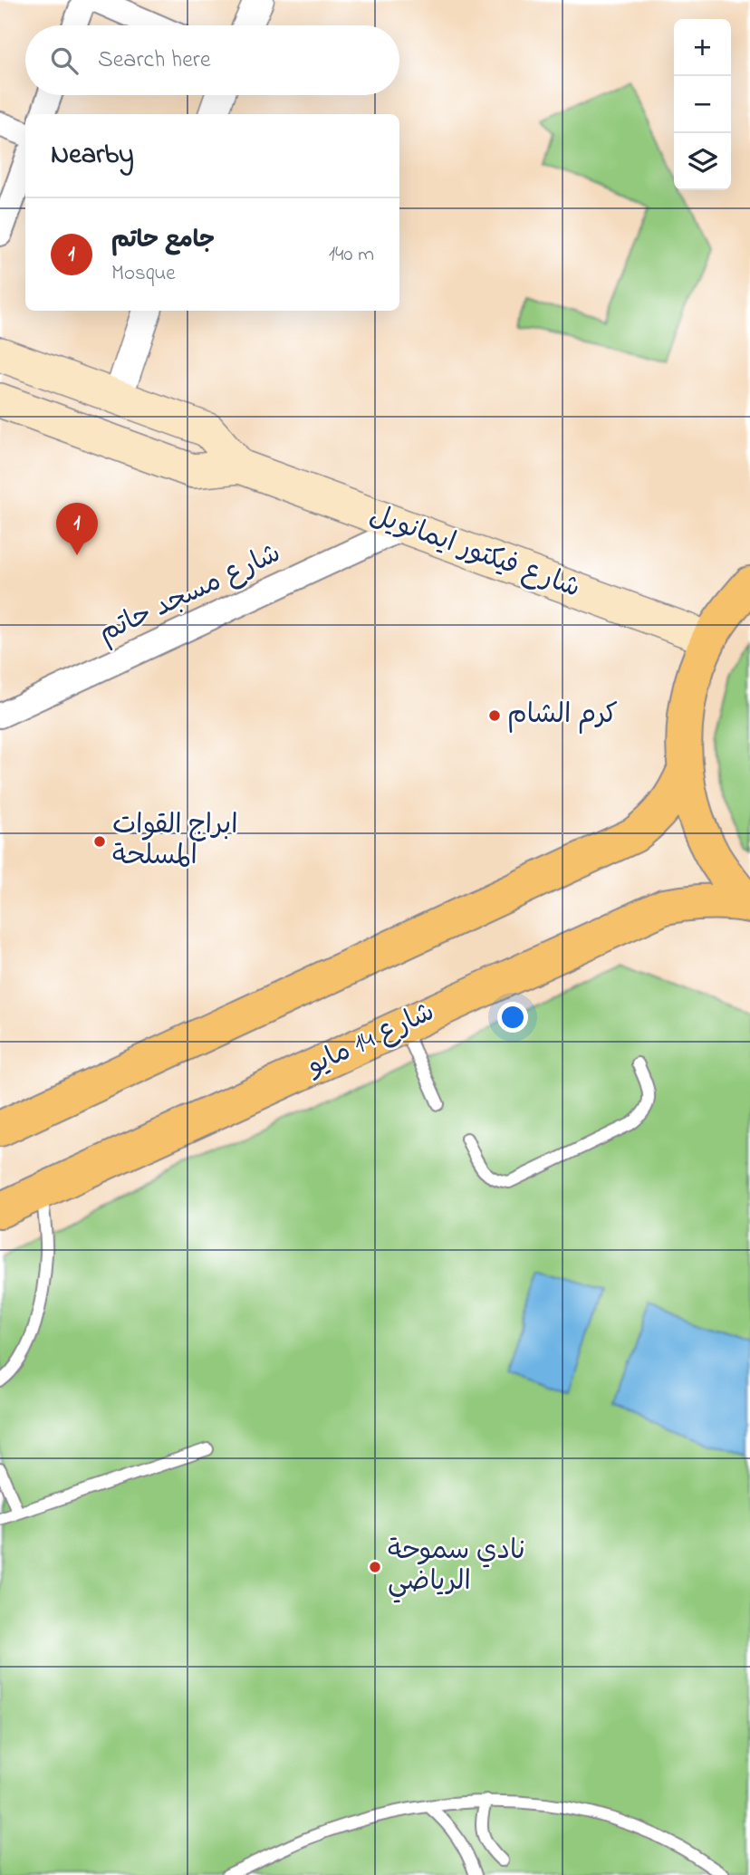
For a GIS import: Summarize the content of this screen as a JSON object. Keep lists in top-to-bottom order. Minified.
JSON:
{"streets":{"main road":["شارع فيكتور ايمانويل","شارع 14 مايو"],"street":["شارع مسجد حاتم"]},"crossings":[["شارع فيكتور ايمانويل","شارع مسجد حاتم"]],"places":["كرم الشام","ابراج القوات المسلحة","نادي سموحة الرياضي"],"page":{"map_buttons":["+","−"],"search":"Search here","heading":"Nearby","list":[{"mark":"1","name":"جامع حاتم","note":"Mosque","value":"140 m"}],"pins":"1"}}
